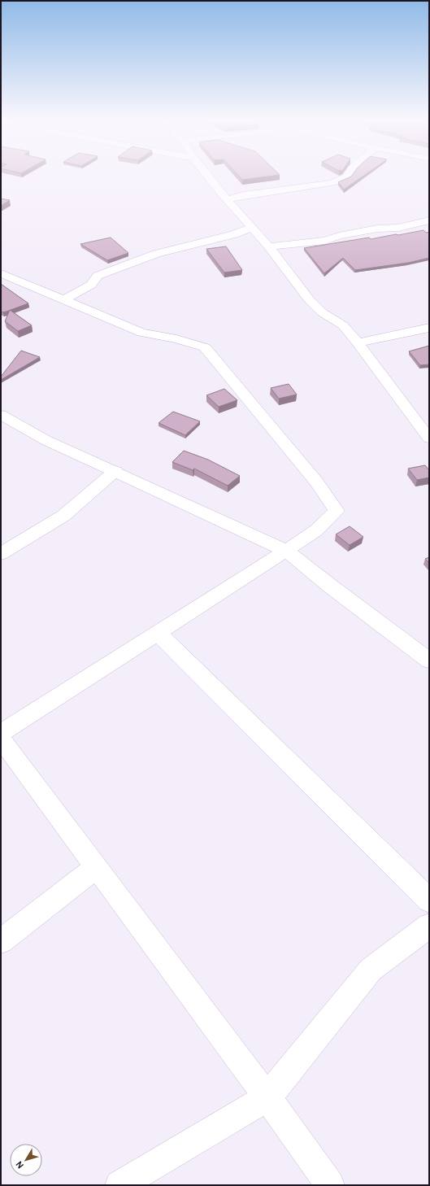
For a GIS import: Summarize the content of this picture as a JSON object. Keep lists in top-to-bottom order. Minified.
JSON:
{"north":"bottom left"}
